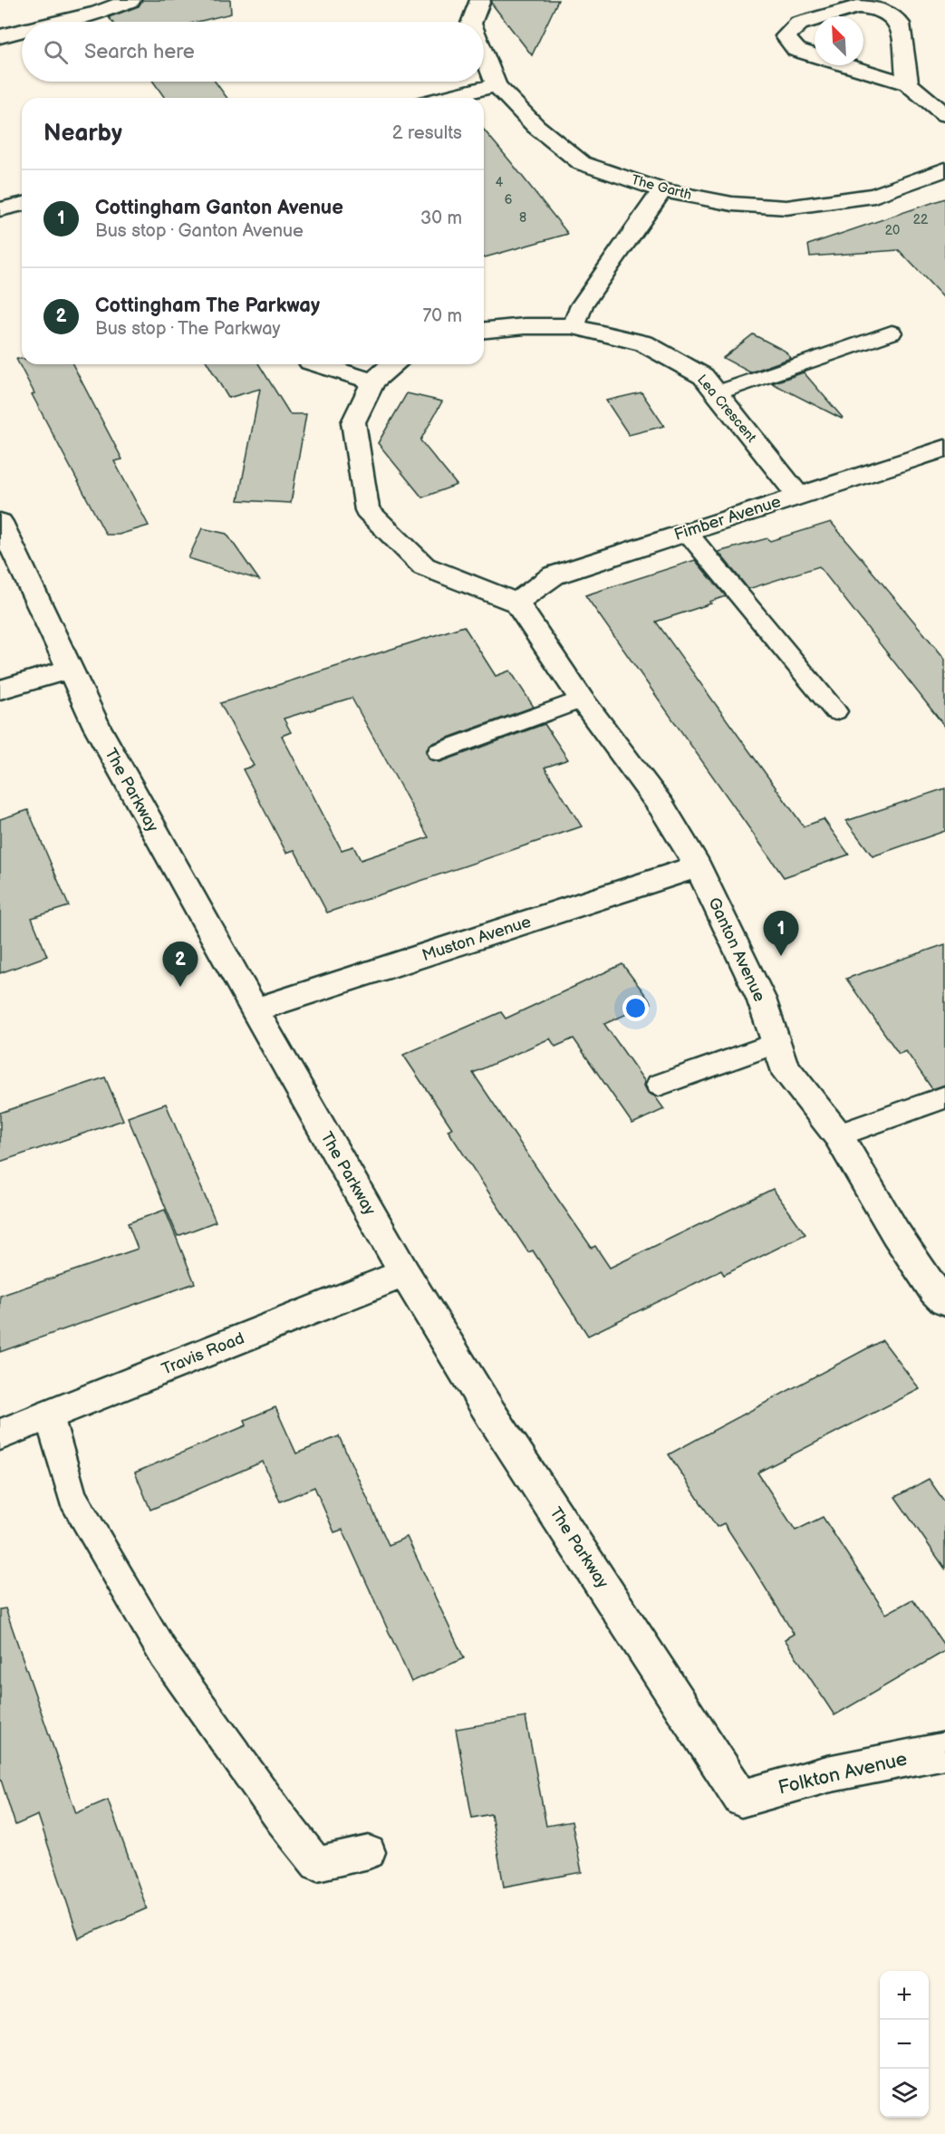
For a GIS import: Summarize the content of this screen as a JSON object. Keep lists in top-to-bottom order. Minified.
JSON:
{"streets":{"street":["The Garth","Lea Crescent","Fimber Avenue","The Parkway","Muston Avenue","Ganton Avenue","Travis Road","Folkton Avenue"]},"crossings":[["Lea Crescent","Fimber Avenue"],["Fimber Avenue","Ganton Avenue"],["The Parkway","Muston Avenue"],["The Parkway","Travis Road"],["The Parkway","Folkton Avenue"],["Muston Avenue","Ganton Avenue"]],"house_numbers":["4","6","8","22","20"],"north":"top left","page":{"search":"Search here","heading":["Nearby","2 results"],"list":[{"mark":"1","name":"Cottingham Ganton Avenue","note":"Bus stop · Ganton Avenue","value":"30 m"},{"mark":"2","name":"Cottingham The Parkway","note":"Bus stop · The Parkway","value":"70 m"}],"pins":["1","2"],"map_buttons":["+","−"]}}
